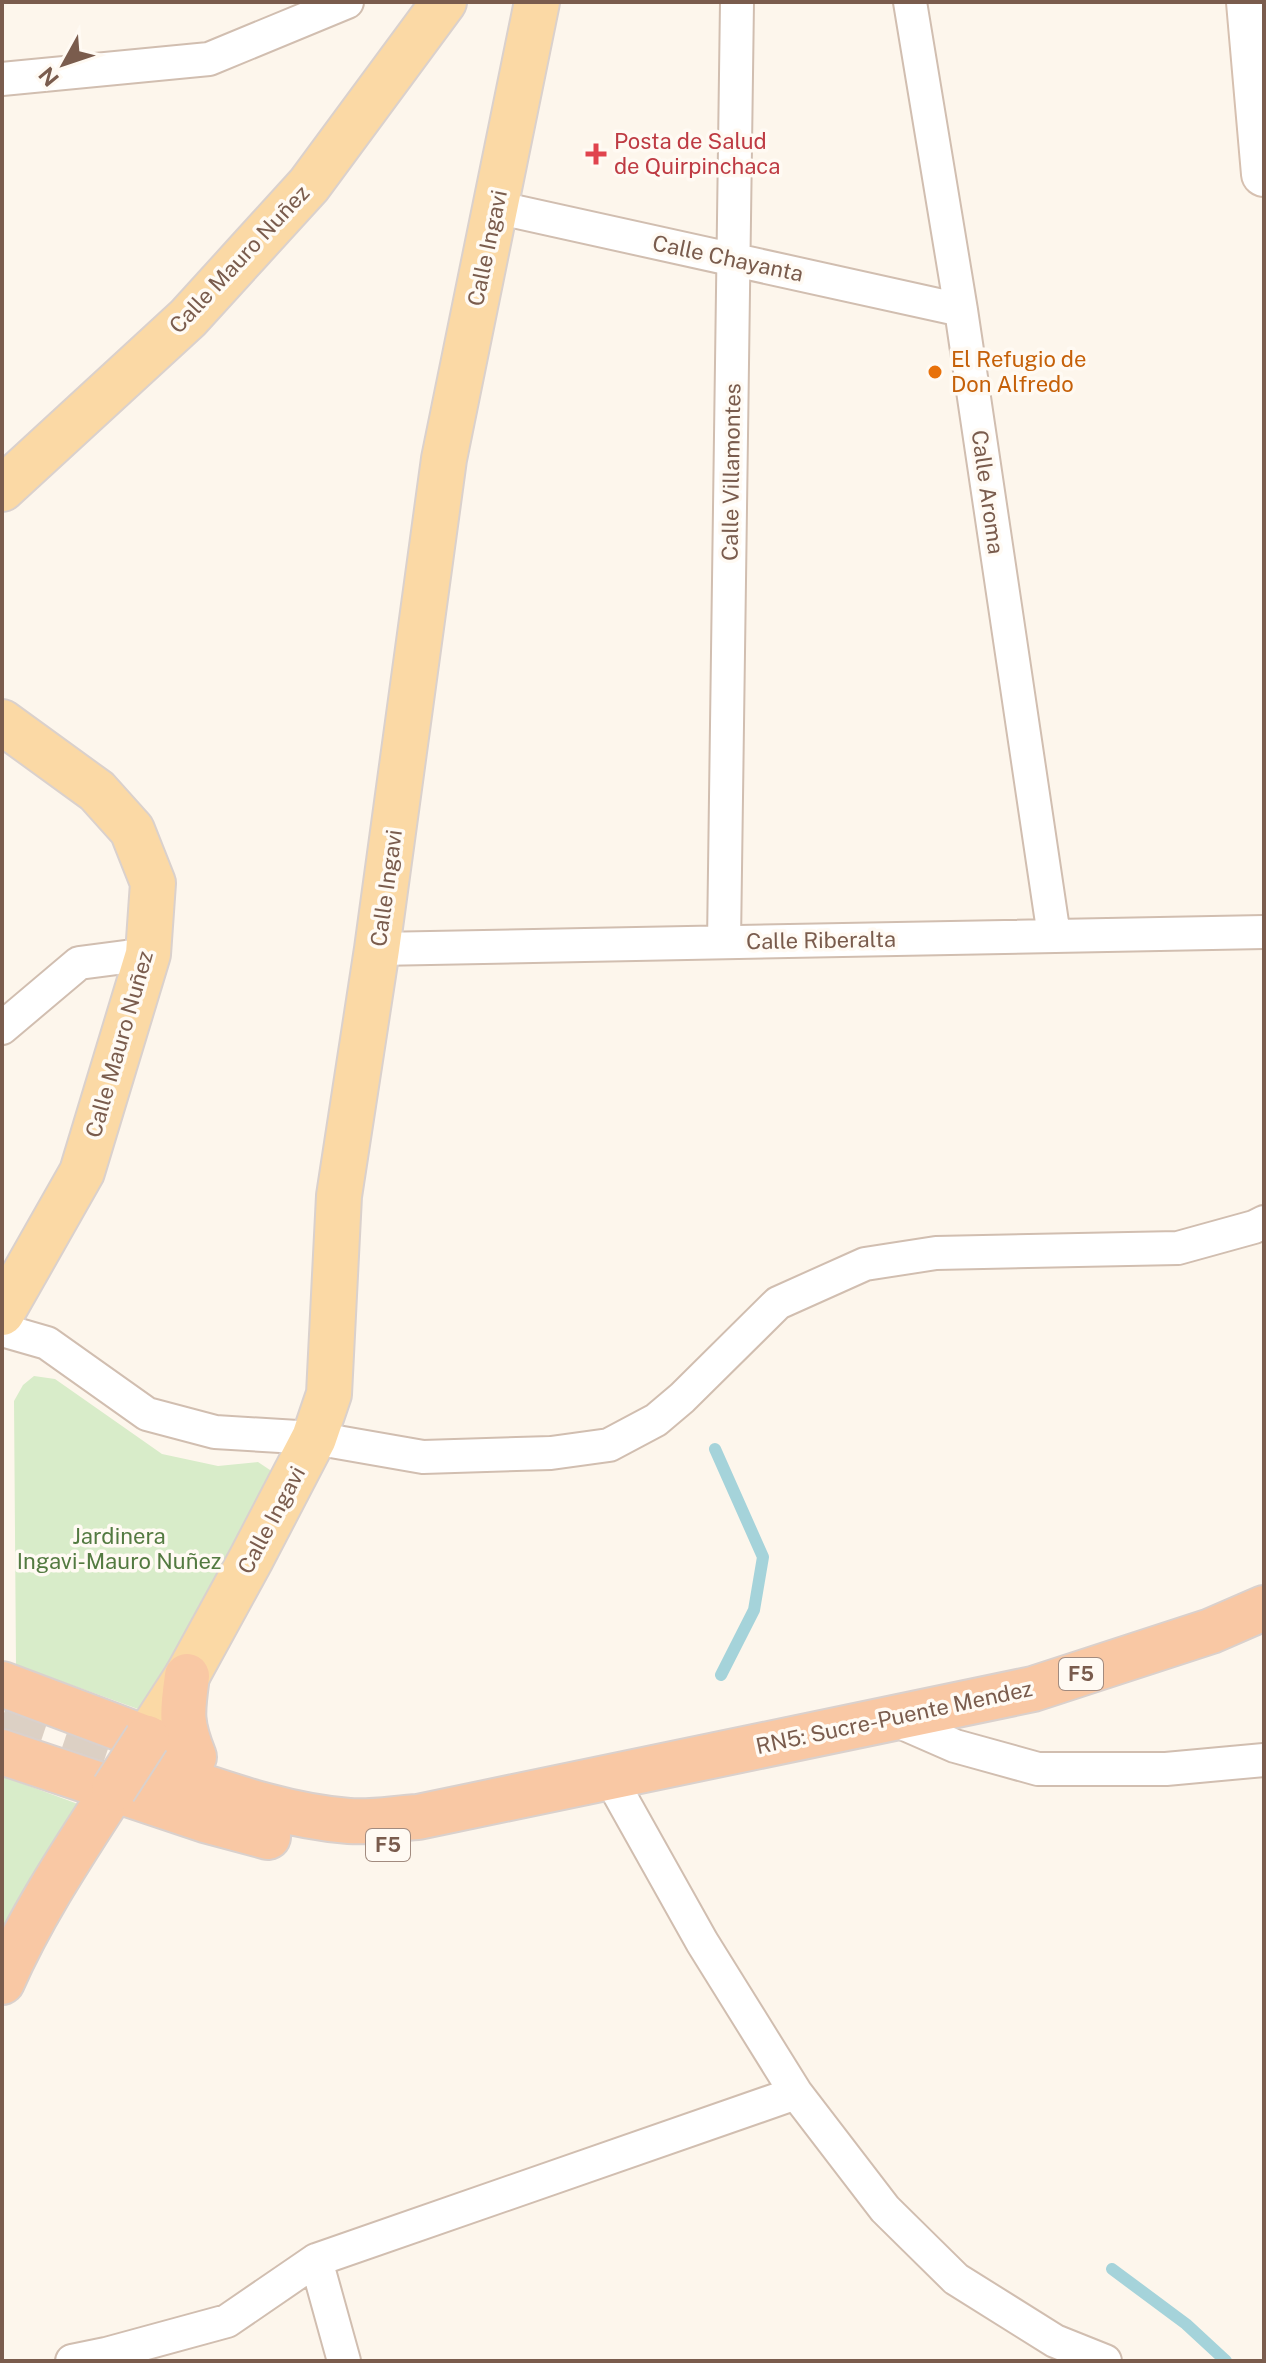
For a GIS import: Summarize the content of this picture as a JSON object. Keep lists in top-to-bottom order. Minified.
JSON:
{"streets":{"highway":["F5","RN5: Sucre-Puente Mendez"],"main road":["Calle Ingavi","Calle Mauro Nuñez"],"street":["Calle Chayanta","Calle Villamontes","Calle Aroma","Calle Riberalta"]},"crossings":[["Calle Ingavi","Calle Chayanta"],["Calle Ingavi","Calle Riberalta"],["Calle Ingavi","F5"],["Calle Chayanta","Calle Villamontes"],["Calle Chayanta","Calle Aroma"],["Calle Villamontes","Calle Riberalta"],["Calle Aroma","Calle Riberalta"],["F5","RN5: Sucre-Puente Mendez"]],"parks":["Jardinera Ingavi-Mauro Nuñez"],"places":{"health":["Posta de Salud de Quirpinchaca"],"other":["El Refugio de Don Alfredo"]},"north":"bottom left"}
